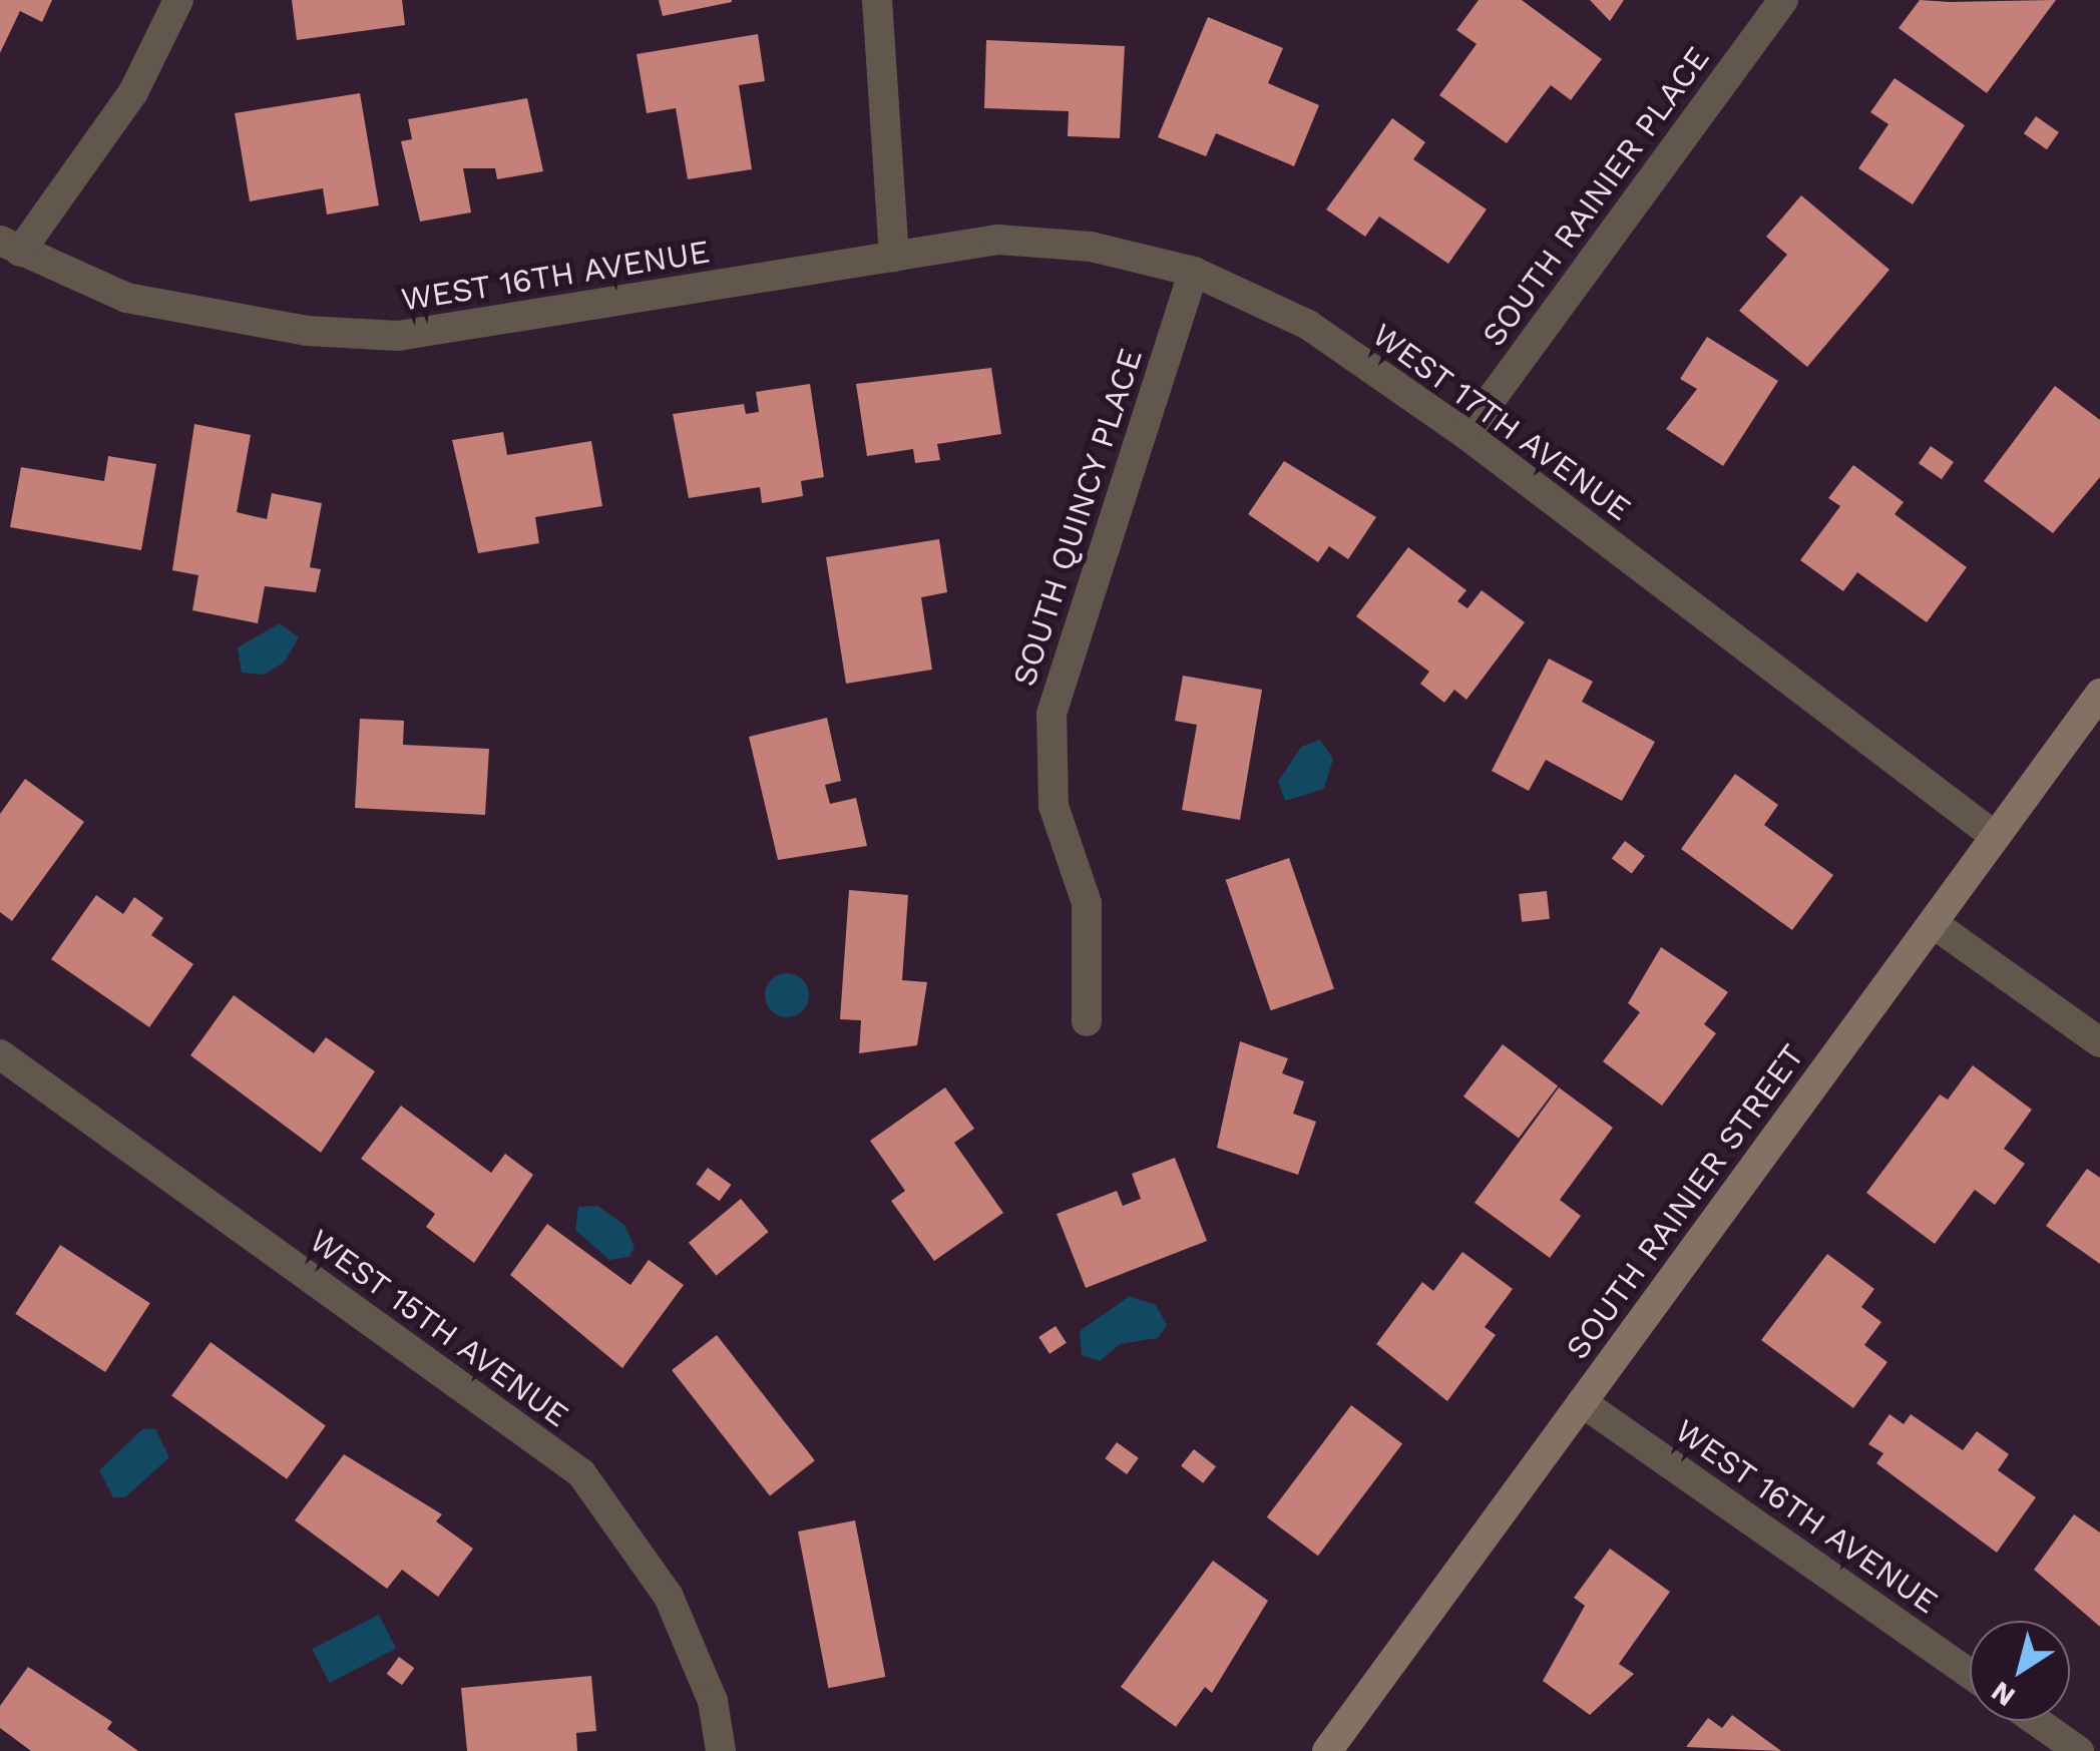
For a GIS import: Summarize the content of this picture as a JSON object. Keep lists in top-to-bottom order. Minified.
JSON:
{"streets":{"street":["SOUTH RAINIER PLACE","WEST 16TH AVENUE","WEST 17TH AVENUE","SOUTH QUINCY PLACE","SOUTH RAINIER STREET","WEST 15TH AVENUE"]},"crossings":[["SOUTH RAINIER PLACE","WEST 17TH AVENUE"],["WEST 16TH AVENUE","WEST 17TH AVENUE"],["WEST 16TH AVENUE","SOUTH RAINIER STREET"],["WEST 17TH AVENUE","SOUTH QUINCY PLACE"],["WEST 17TH AVENUE","SOUTH RAINIER STREET"]],"north":"bottom left"}
